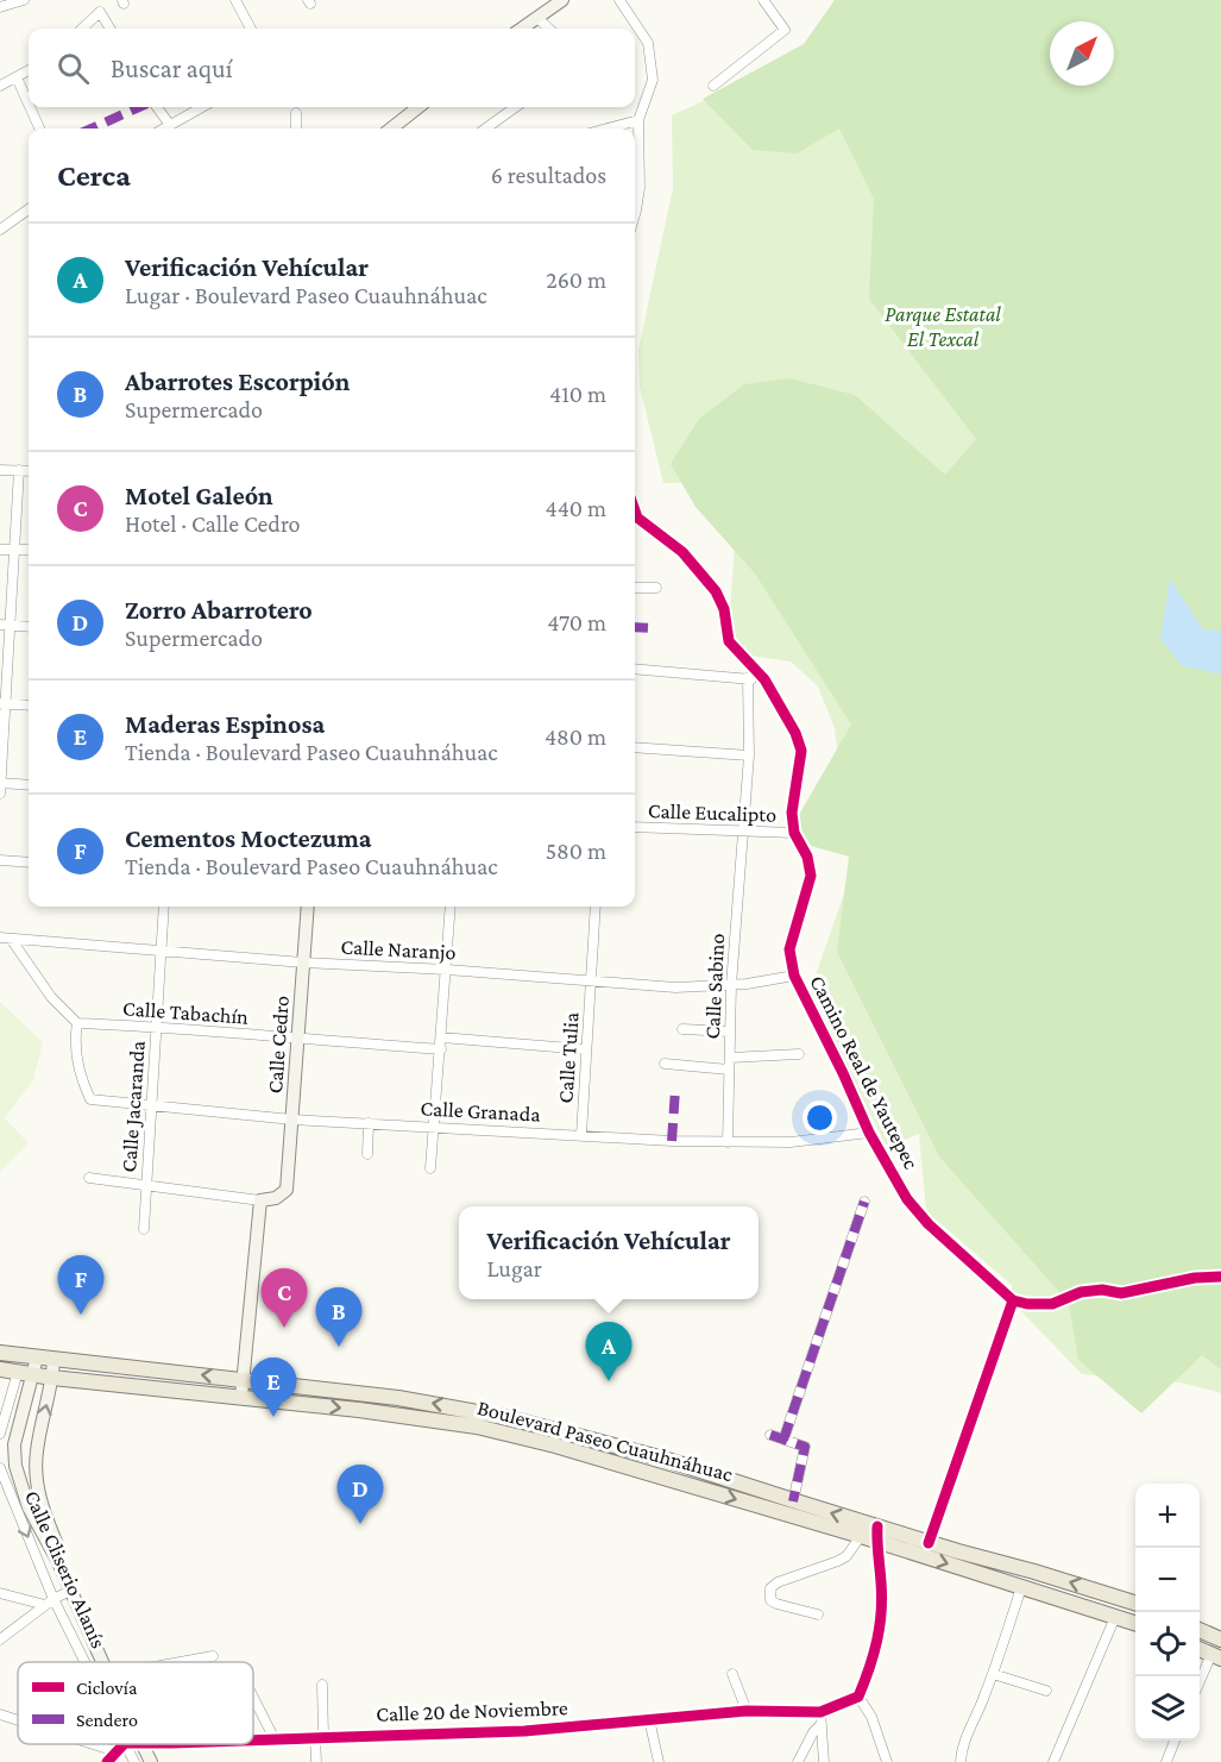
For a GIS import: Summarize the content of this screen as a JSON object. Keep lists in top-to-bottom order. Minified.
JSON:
{"streets":{"main road":["Boulevard Paseo Cuauhnáhuac"],"street":["Calle Eucalipto","Calle Naranjo","Calle Sabino","Calle Tabachín","Calle Cedro","Calle Tulia","Camino Real de Yautepec","Calle Jacaranda","Calle Granada","Calle Cliserio Alanís","Calle 20 de Noviembre"]},"crossings":[["Calle Eucalipto","Calle Sabino"],["Calle Eucalipto","Camino Real de Yautepec"],["Calle Naranjo","Calle Sabino"],["Calle Naranjo","Calle Cedro"],["Calle Naranjo","Calle Tulia"],["Calle Naranjo","Camino Real de Yautepec"],["Calle Naranjo","Calle Jacaranda"],["Calle Sabino","Calle Granada"],["Calle Tabachín","Calle Cedro"],["Calle Tabachín","Calle Jacaranda"],["Calle Tabachín","Calle Granada"],["Calle Cedro","Calle Granada"],["Calle Tulia","Calle Granada"],["Camino Real de Yautepec","Calle Granada"],["Calle Jacaranda","Calle Granada"],["Boulevard Paseo Cuauhnáhuac","Calle Cliserio Alanís"]],"parks":["Parque Estatal El Texcal"],"legend":["Ciclovía","Sendero"],"north":"top right","page":{"search":"Buscar aquí","heading":["Cerca","6 resultados"],"list":[{"mark":"A","name":"Verificación Vehícular","note":"Lugar · Boulevard Paseo Cuauhnáhuac","value":"260 m"},{"mark":"B","name":"Abarrotes Escorpión","note":"Supermercado","value":"410 m"},{"mark":"C","name":"Motel Galeón","note":"Hotel · Calle Cedro","value":"440 m"},{"mark":"D","name":"Zorro Abarrotero","note":"Supermercado","value":"470 m"},{"mark":"E","name":"Maderas Espinosa","note":"Tienda · Boulevard Paseo Cuauhnáhuac","value":"480 m"},{"mark":"F","name":"Cementos Moctezuma","note":"Tienda · Boulevard Paseo Cuauhnáhuac","value":"580 m"}],"popup":["Verificación Vehícular","Lugar"],"pins":["F","C","B","A","E","D"],"map_buttons":["+","−"]}}
